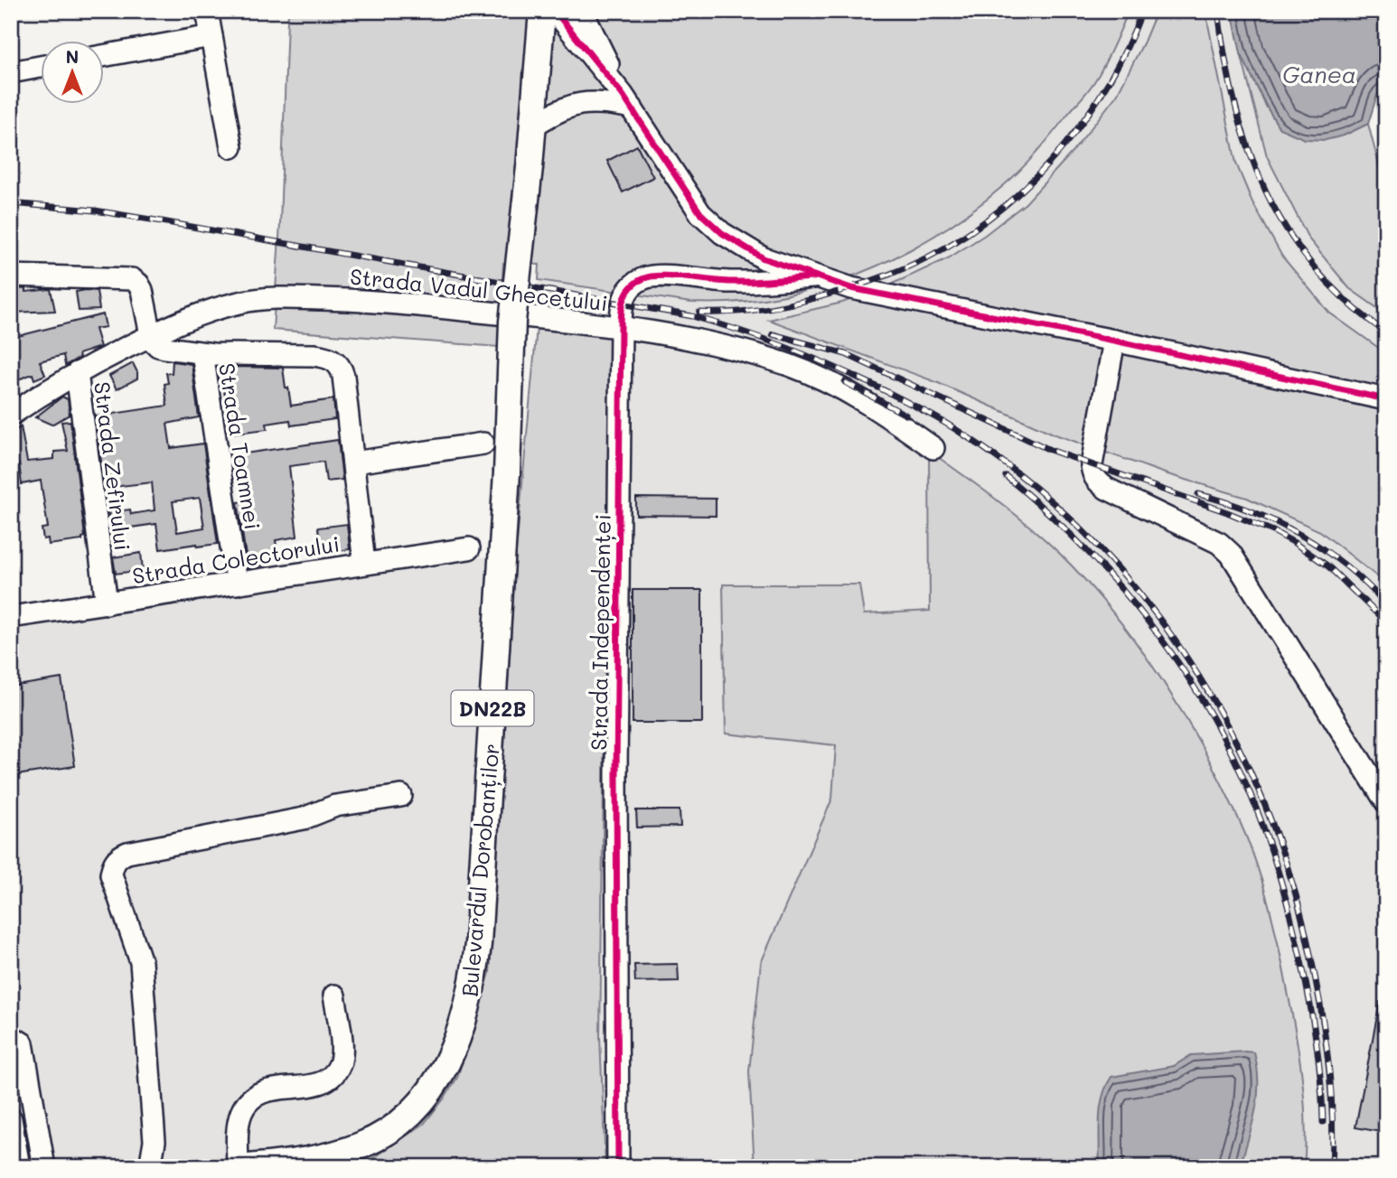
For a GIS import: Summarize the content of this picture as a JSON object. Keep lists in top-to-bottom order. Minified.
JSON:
{"streets":{"main road":["DN22B","Bulevardul Dorobanților"],"street":["Strada Vadul Ghecetului","Strada Toamnei","Strada Zefirului","Strada Colectorului","Strada Independenței"]},"crossings":[["Strada Vadul Ghecetului","Strada Zefirului"],["Strada Vadul Ghecetului","Strada Independenței"],["Strada Toamnei","Strada Colectorului"],["Strada Zefirului","Strada Colectorului"],["DN22B","Bulevardul Dorobanților"]],"water":["Ganea"],"north":"top"}
